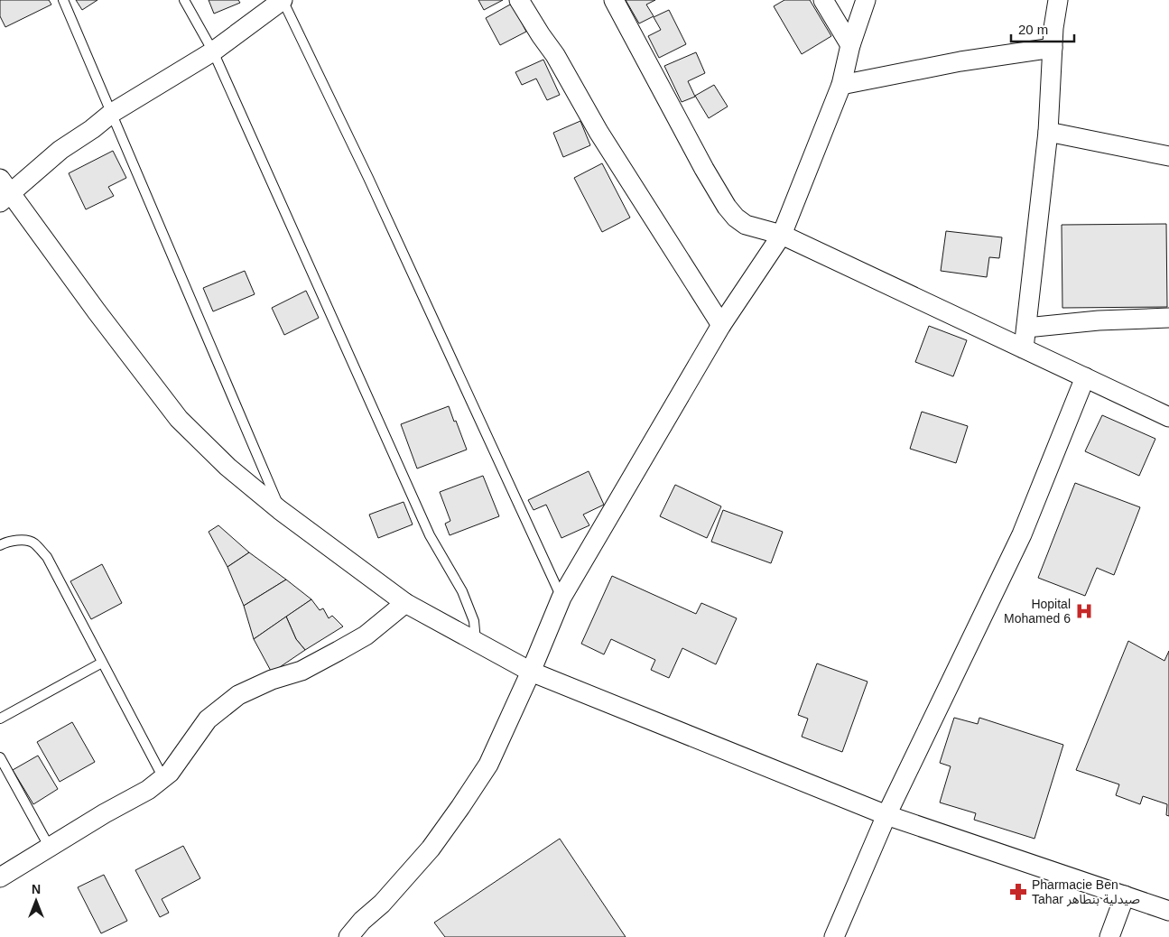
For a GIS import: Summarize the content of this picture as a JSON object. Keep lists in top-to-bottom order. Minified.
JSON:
{"places":{"hospital":["Hopital Mohamed 6"],"pharmacy":["Pharmacie Ben Tahar صيدلية بنطاهر"]},"scale_bar":"20 m","north":"top"}
